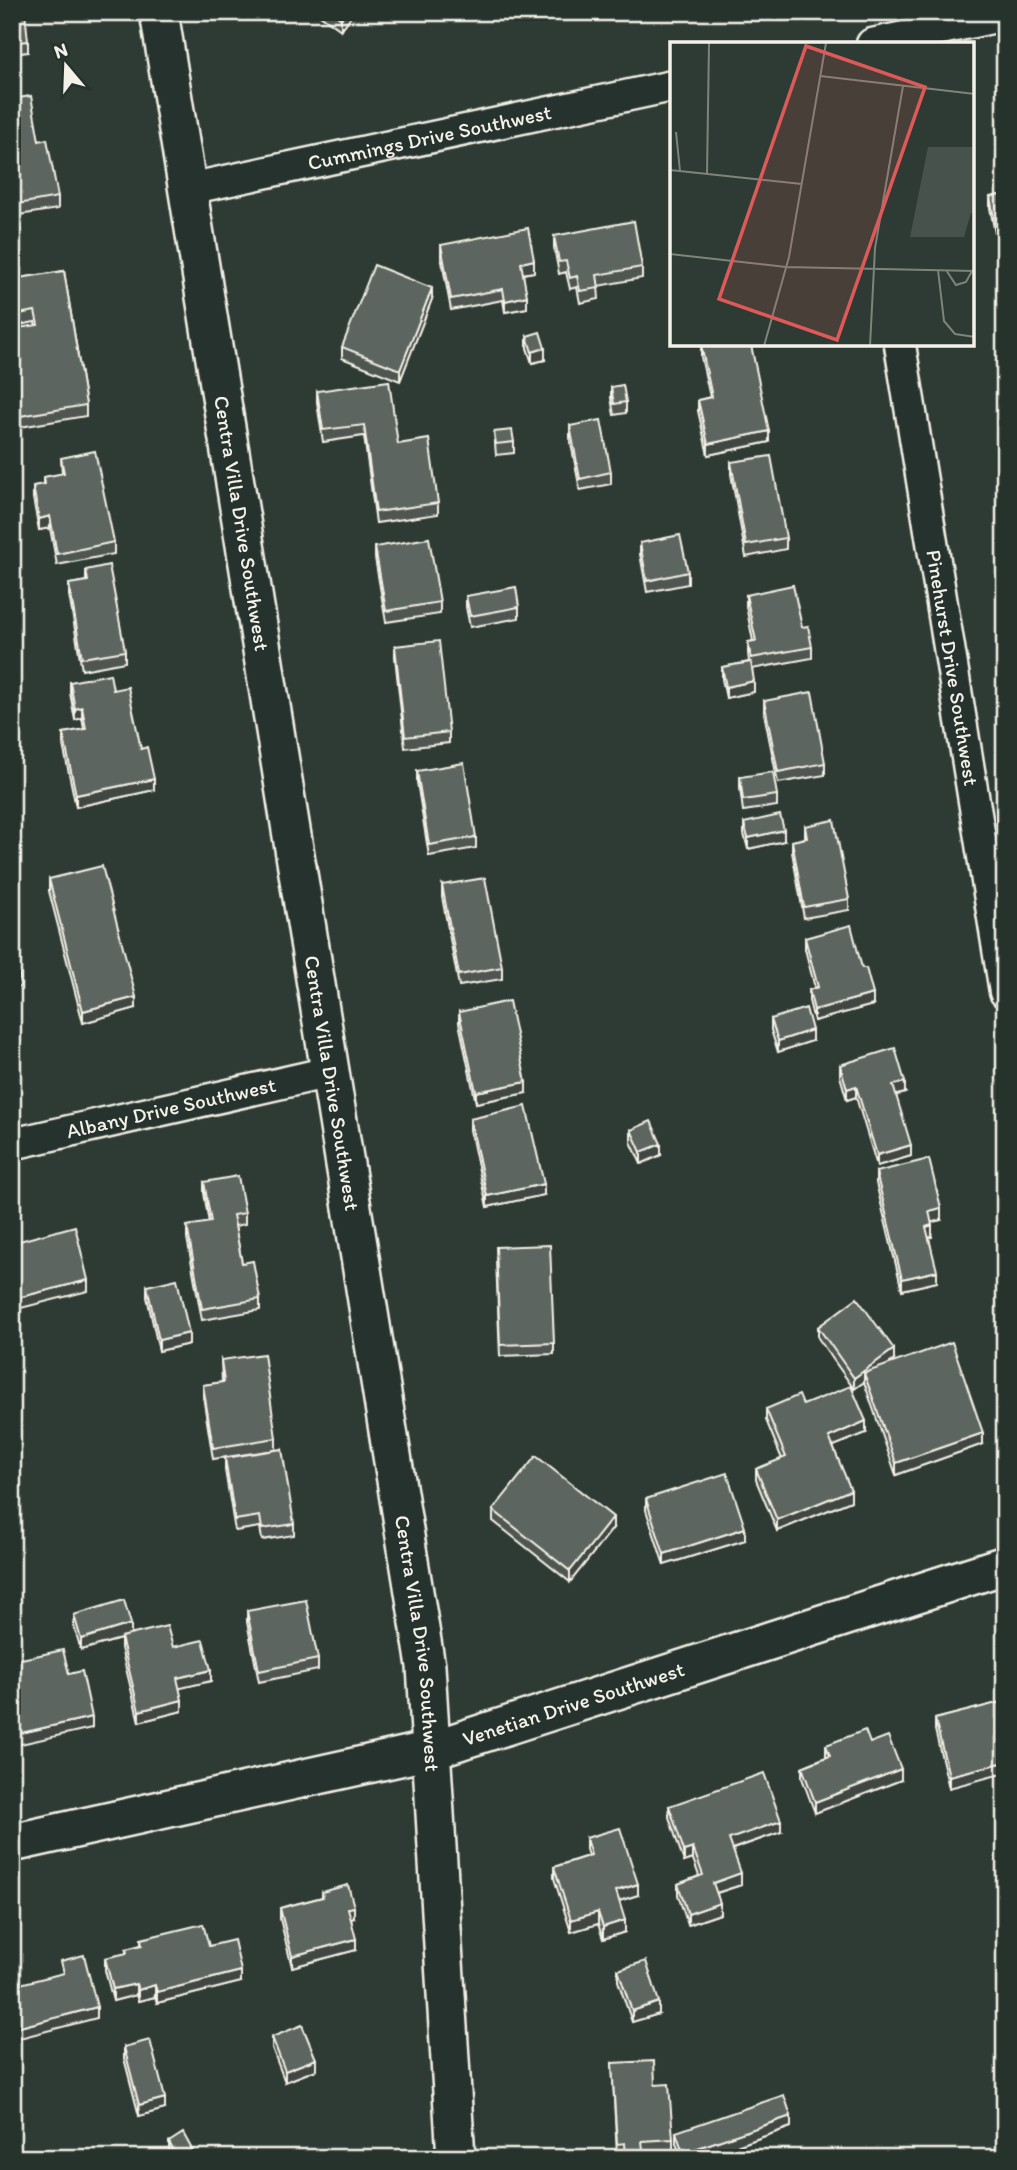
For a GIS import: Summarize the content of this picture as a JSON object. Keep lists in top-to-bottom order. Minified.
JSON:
{"streets":{"street":["Cummings Drive Southwest","Centra Villa Drive Southwest","Pinehurst Drive Southwest","Albany Drive Southwest","Venetian Drive Southwest"]},"crossings":[["Cummings Drive Southwest","Centra Villa Drive Southwest"],["Centra Villa Drive Southwest","Albany Drive Southwest"],["Centra Villa Drive Southwest","Venetian Drive Southwest"]],"north":"top"}
